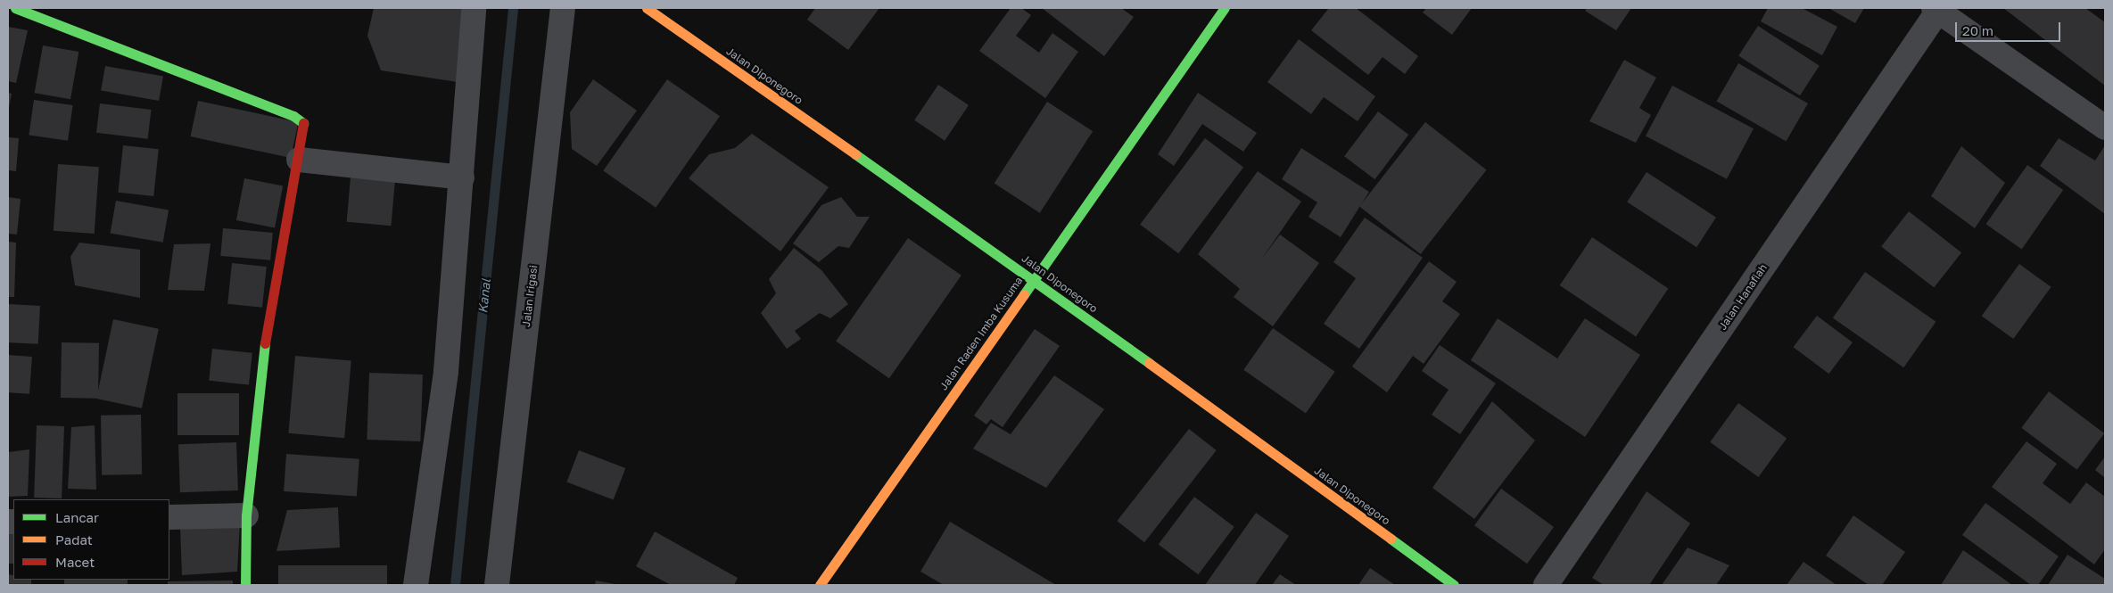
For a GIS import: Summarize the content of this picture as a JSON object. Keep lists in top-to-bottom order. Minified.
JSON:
{"streets":{"street":["Jalan Diponegoro","Jalan Irigasi","Jalan Hanafiah","Jalan Raden Imba Kusuma"]},"crossings":[["Jalan Diponegoro","Jalan Raden Imba Kusuma"]],"water":["Kanal"],"legend":["Lancar","Padat","Macet"],"scale_bar":"20 m"}
